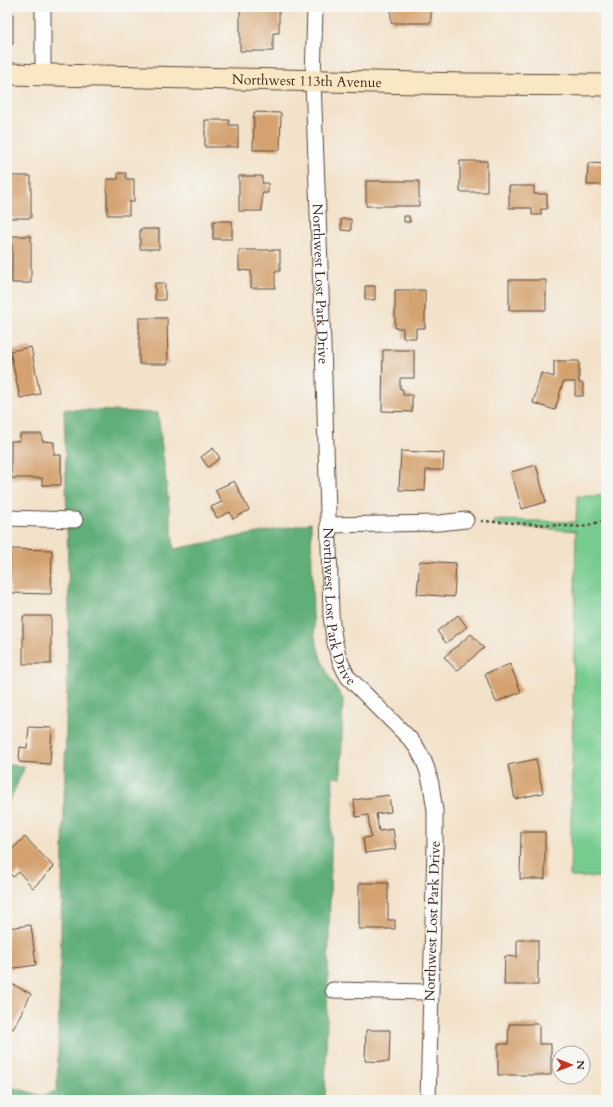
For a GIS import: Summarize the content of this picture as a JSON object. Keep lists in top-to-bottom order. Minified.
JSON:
{"streets":{"street":["Northwest 113th Avenue","Northwest Lost Park Drive"]},"crossings":[["Northwest 113th Avenue","Northwest Lost Park Drive"]],"north":"right"}
